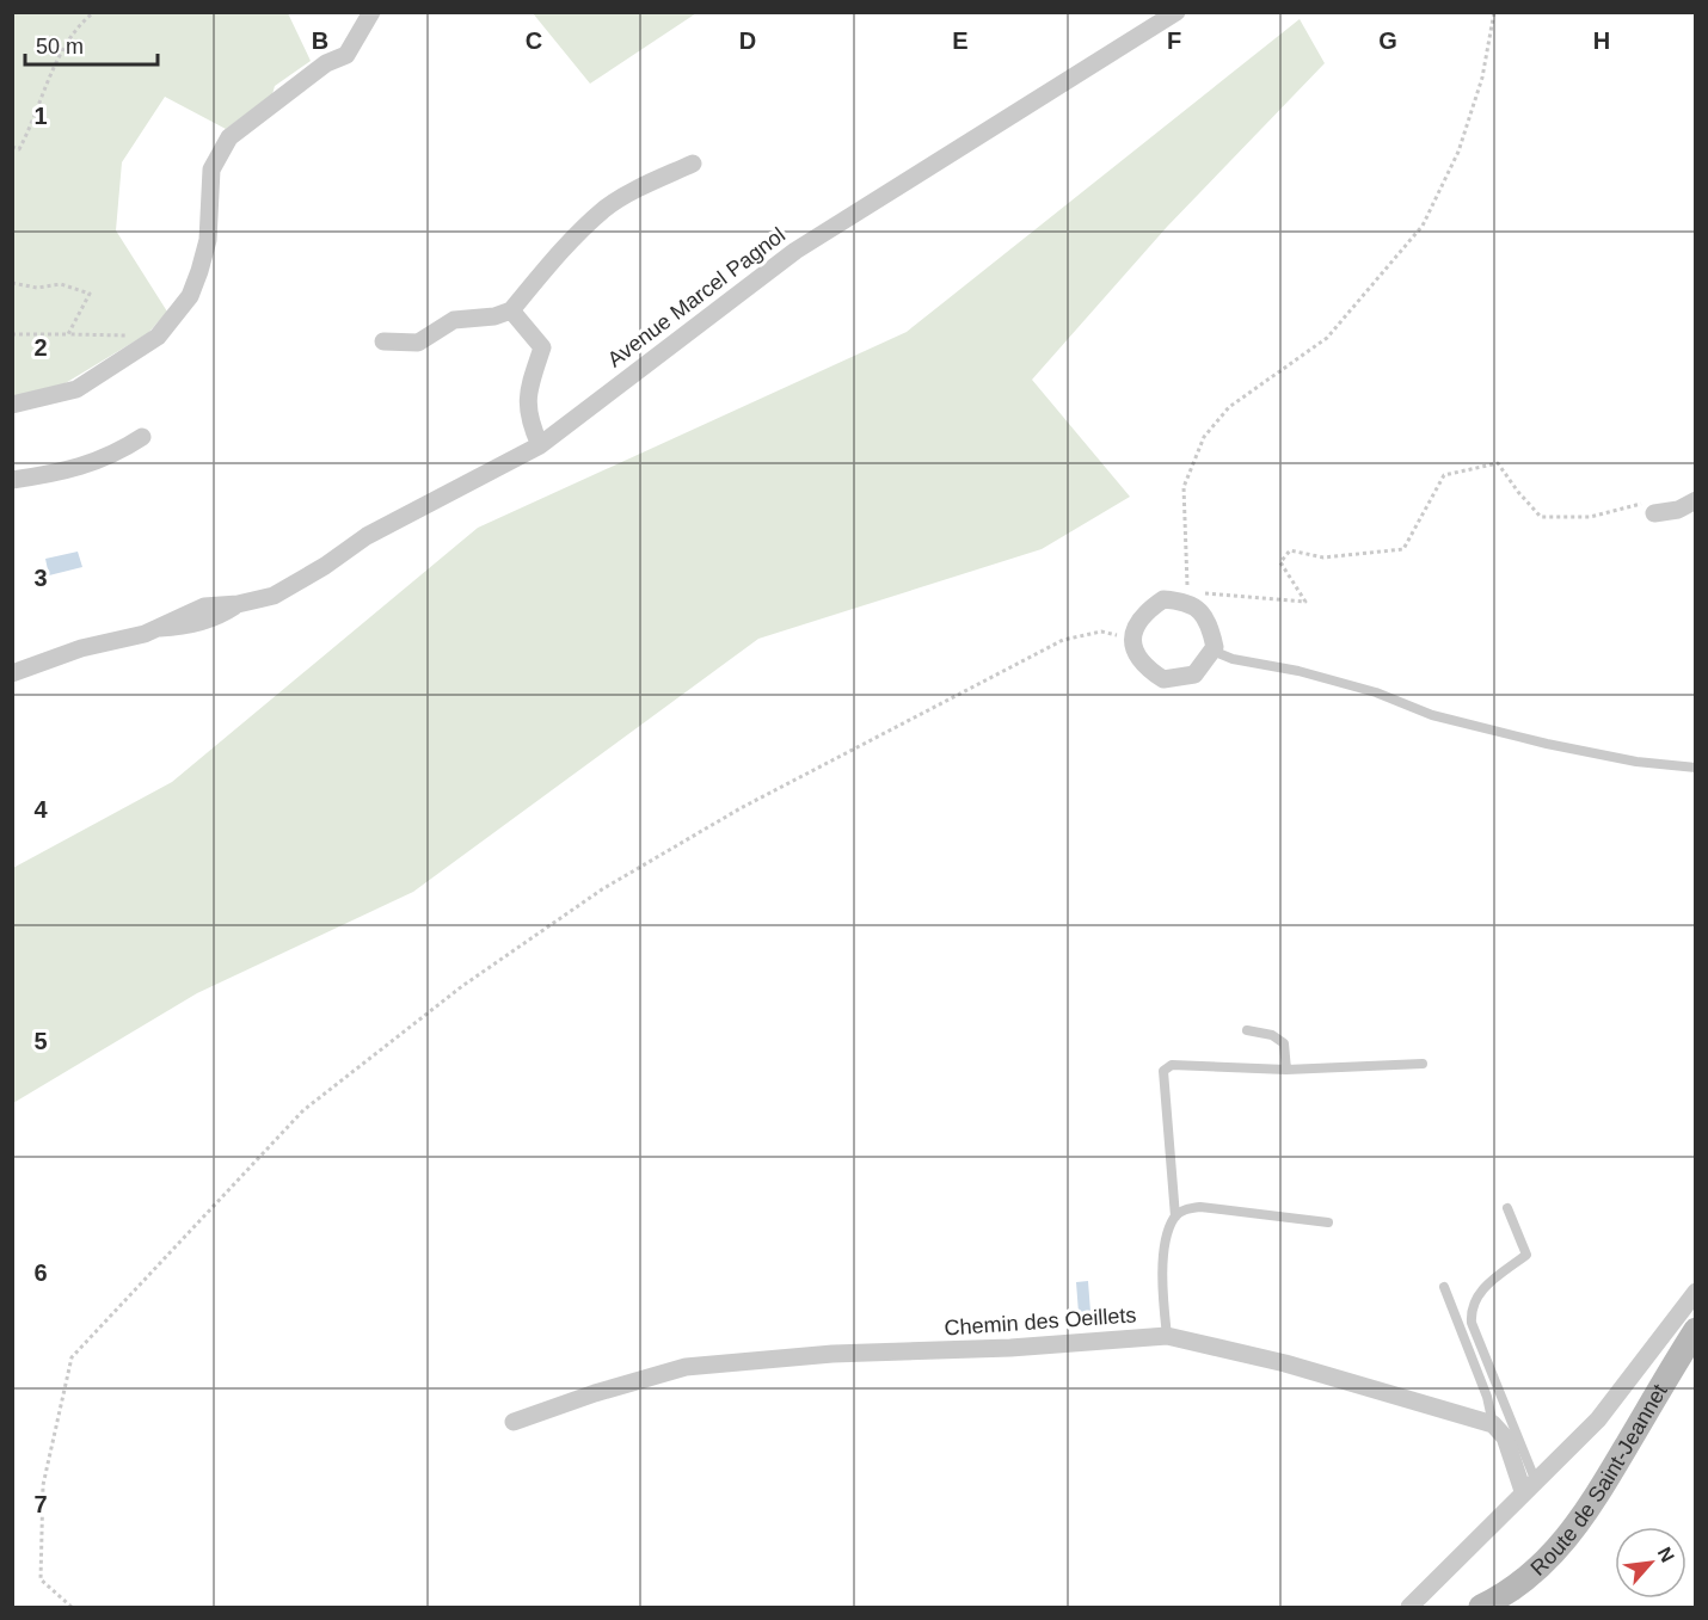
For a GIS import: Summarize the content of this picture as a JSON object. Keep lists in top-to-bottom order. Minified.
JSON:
{"streets":{"main road":["Route de Saint-Jeannet"],"street":["Avenue Marcel Pagnol","Chemin des Oeillets"]},"scale_bar":"50 m","north":"top right","grid":{"columns":["B","C","D","E","F","G","H"],"rows":["1","2","3","4","5","6","7"]}}
